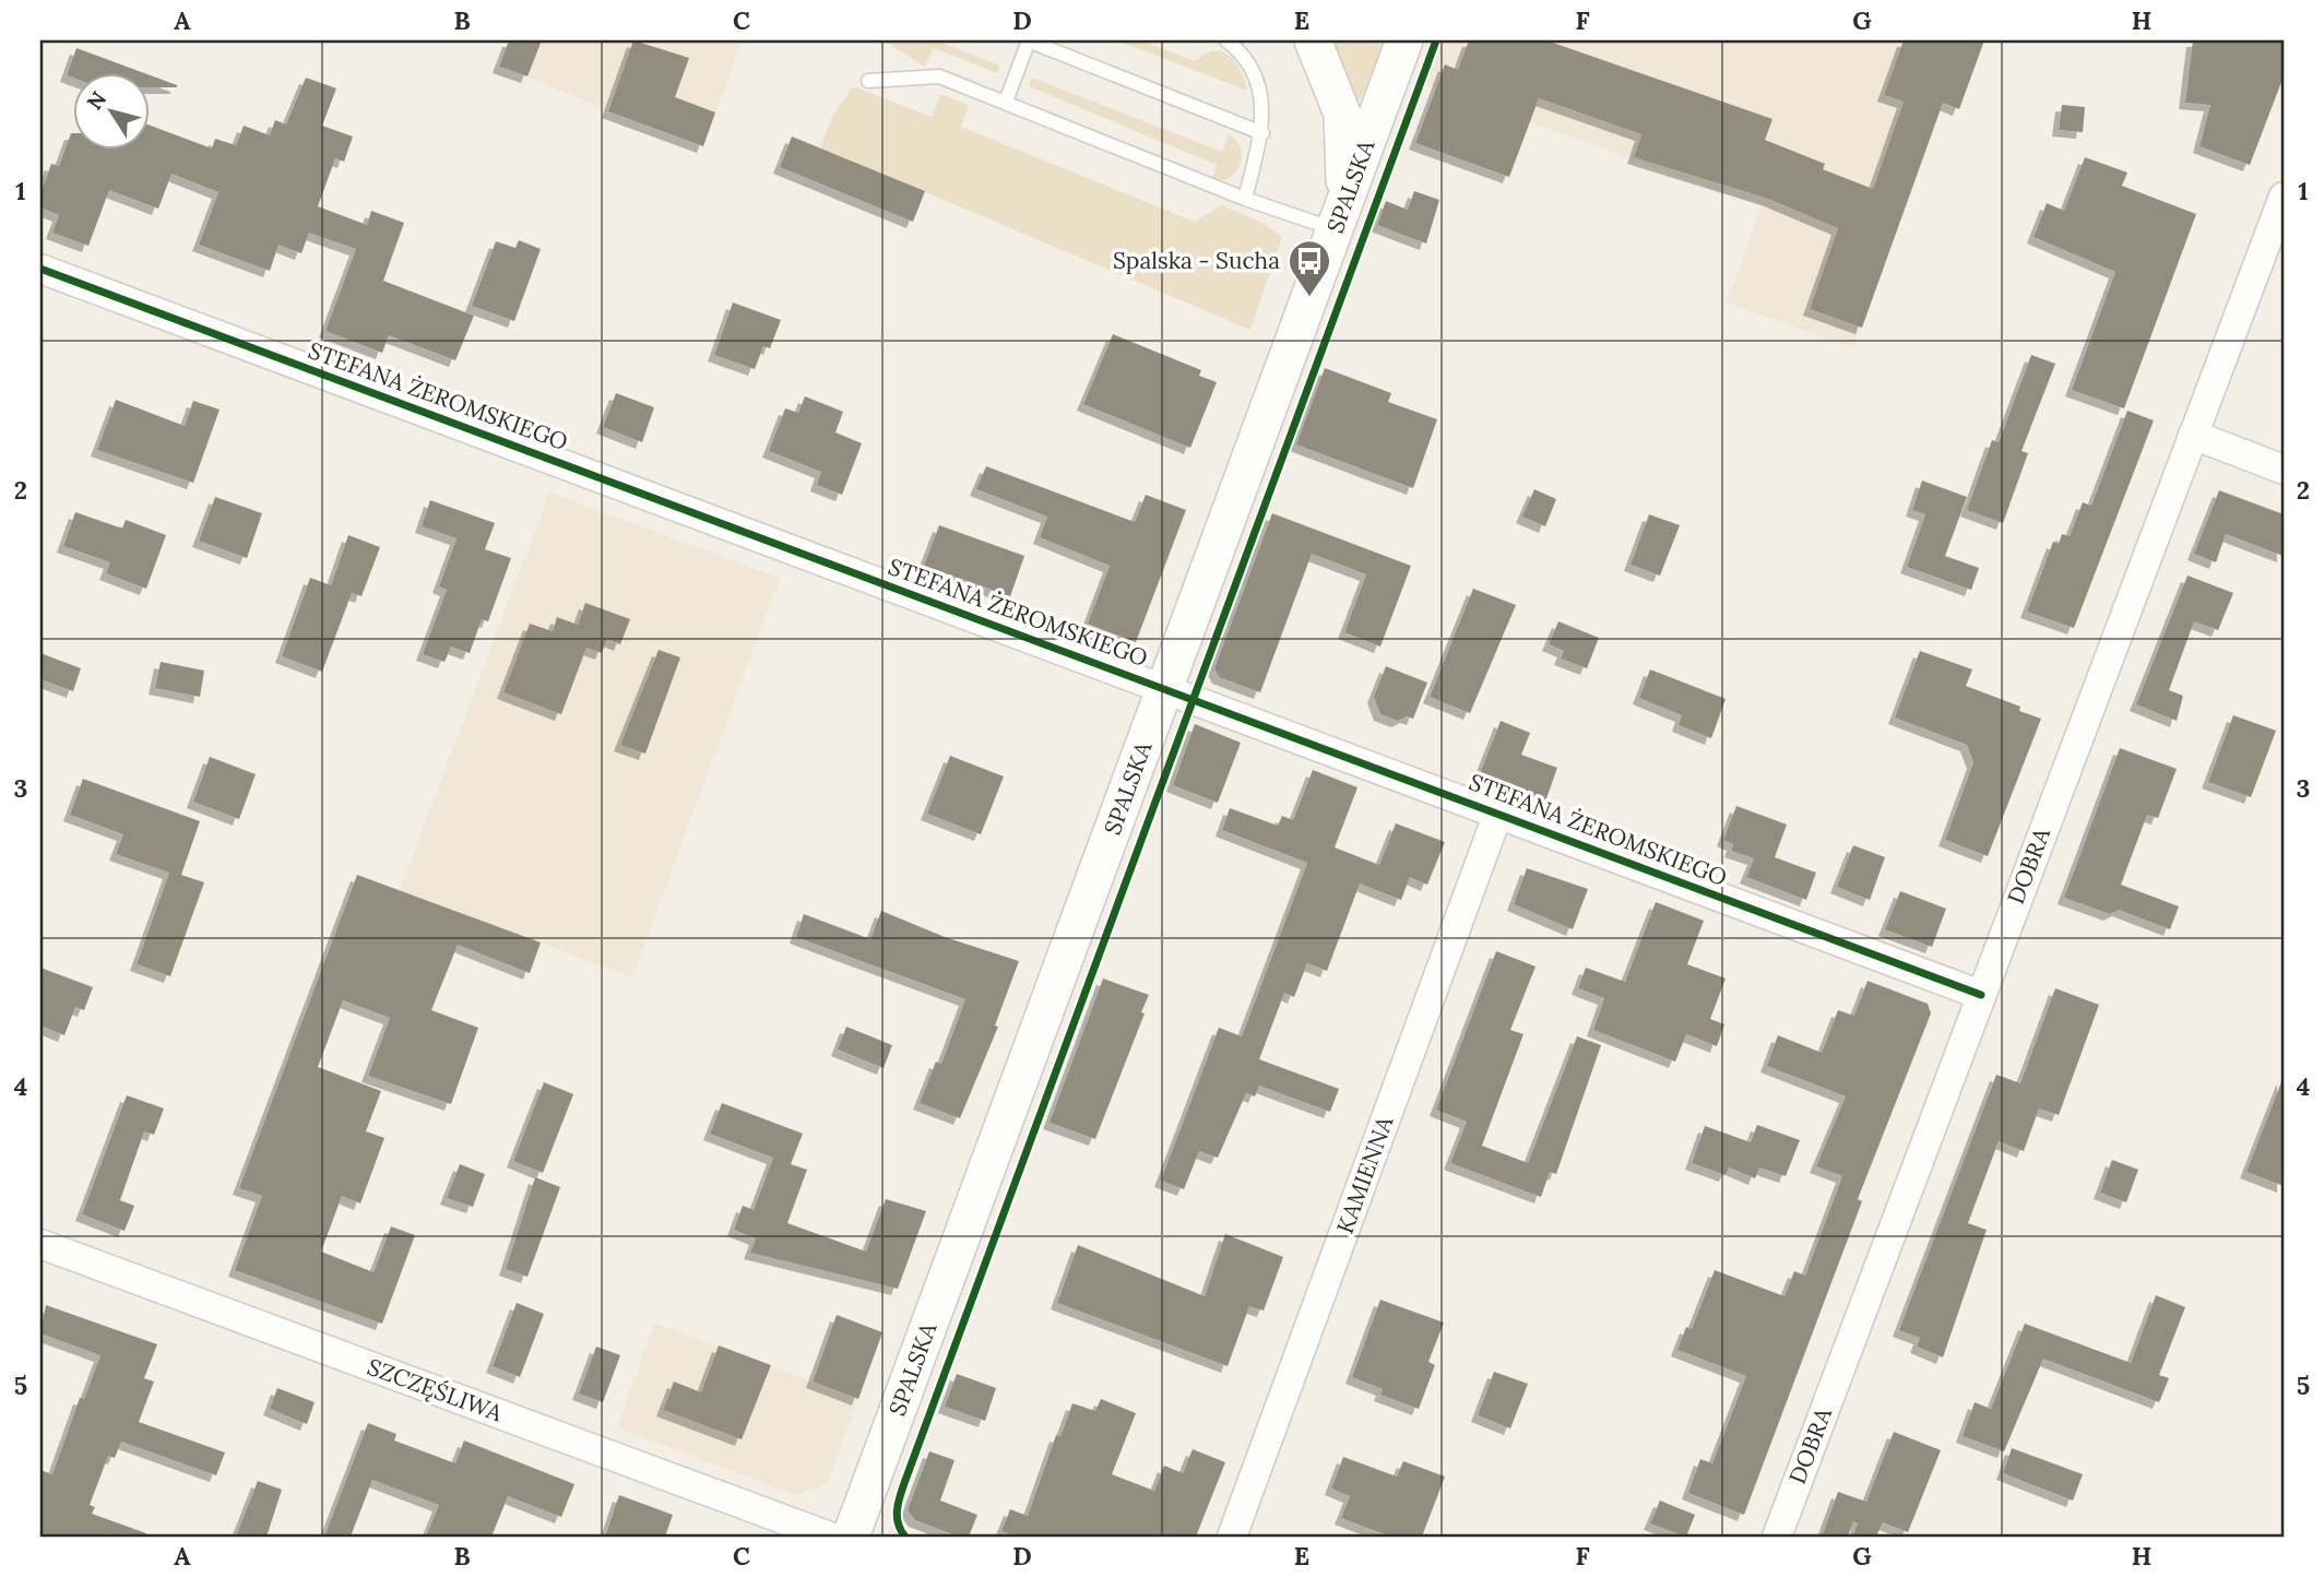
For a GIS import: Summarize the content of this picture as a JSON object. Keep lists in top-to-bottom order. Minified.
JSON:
{"streets":{"street":["SPALSKA","STEFANA ŻEROMSKIEGO","DOBRA","KAMIENNA","SZCZĘŚLIWA"]},"crossings":[["SPALSKA","STEFANA ŻEROMSKIEGO"],["STEFANA ŻEROMSKIEGO","DOBRA"],["STEFANA ŻEROMSKIEGO","KAMIENNA"]],"places":{"bus stop":["Spalska - Sucha"]},"north":"top left","grid":{"columns":["A","B","C","D","E","F","G","H"],"rows":["1","2","3","4","5"]}}
